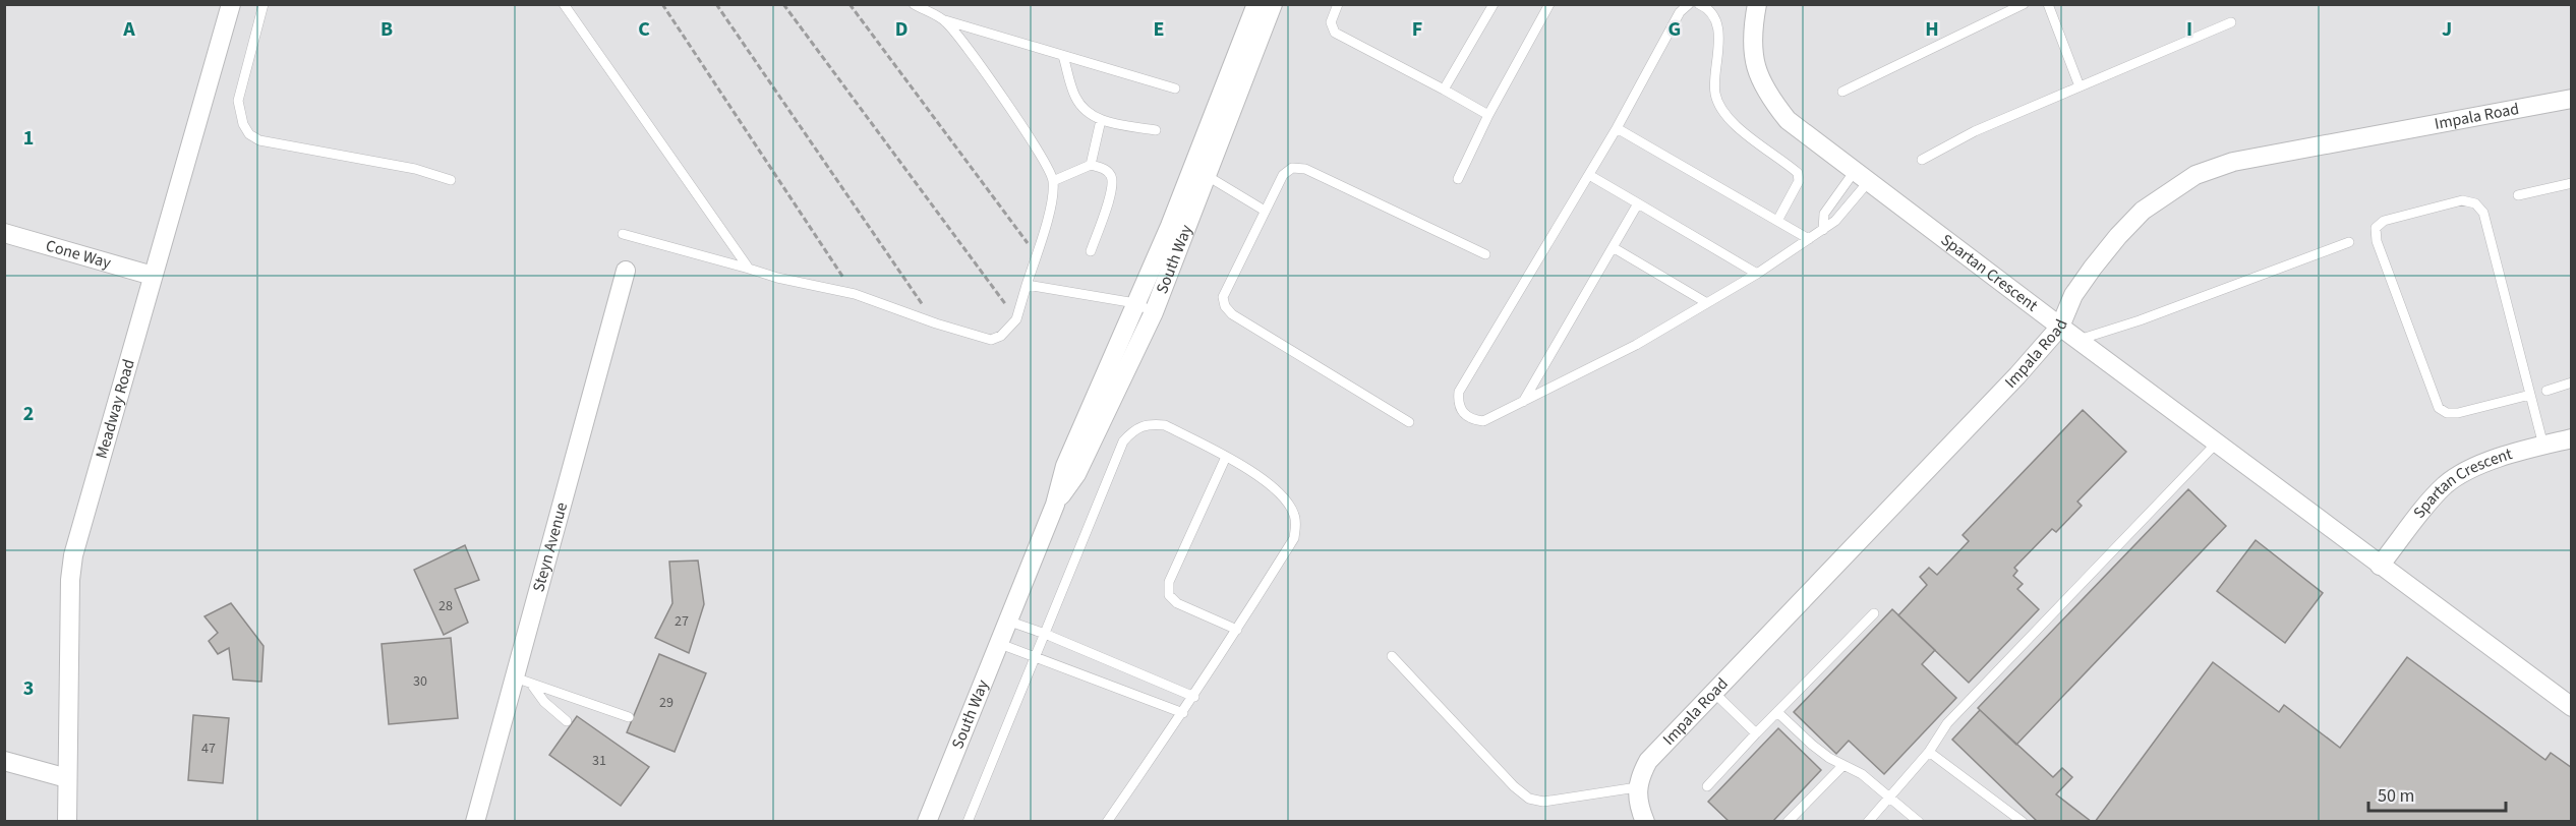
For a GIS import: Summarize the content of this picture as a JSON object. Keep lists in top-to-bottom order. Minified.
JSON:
{"streets":{"street":["Impala Road","Cone Way","South Way","Spartan Crescent","Meadway Road","Steyn Avenue"]},"crossings":[["Impala Road","Spartan Crescent"],["Cone Way","Meadway Road"]],"house_numbers":["28","27","30","29","47","31"],"scale_bar":"50 m","grid":{"columns":["A","B","C","D","E","F","G","H","I","J"],"rows":["1","2","3"]}}
